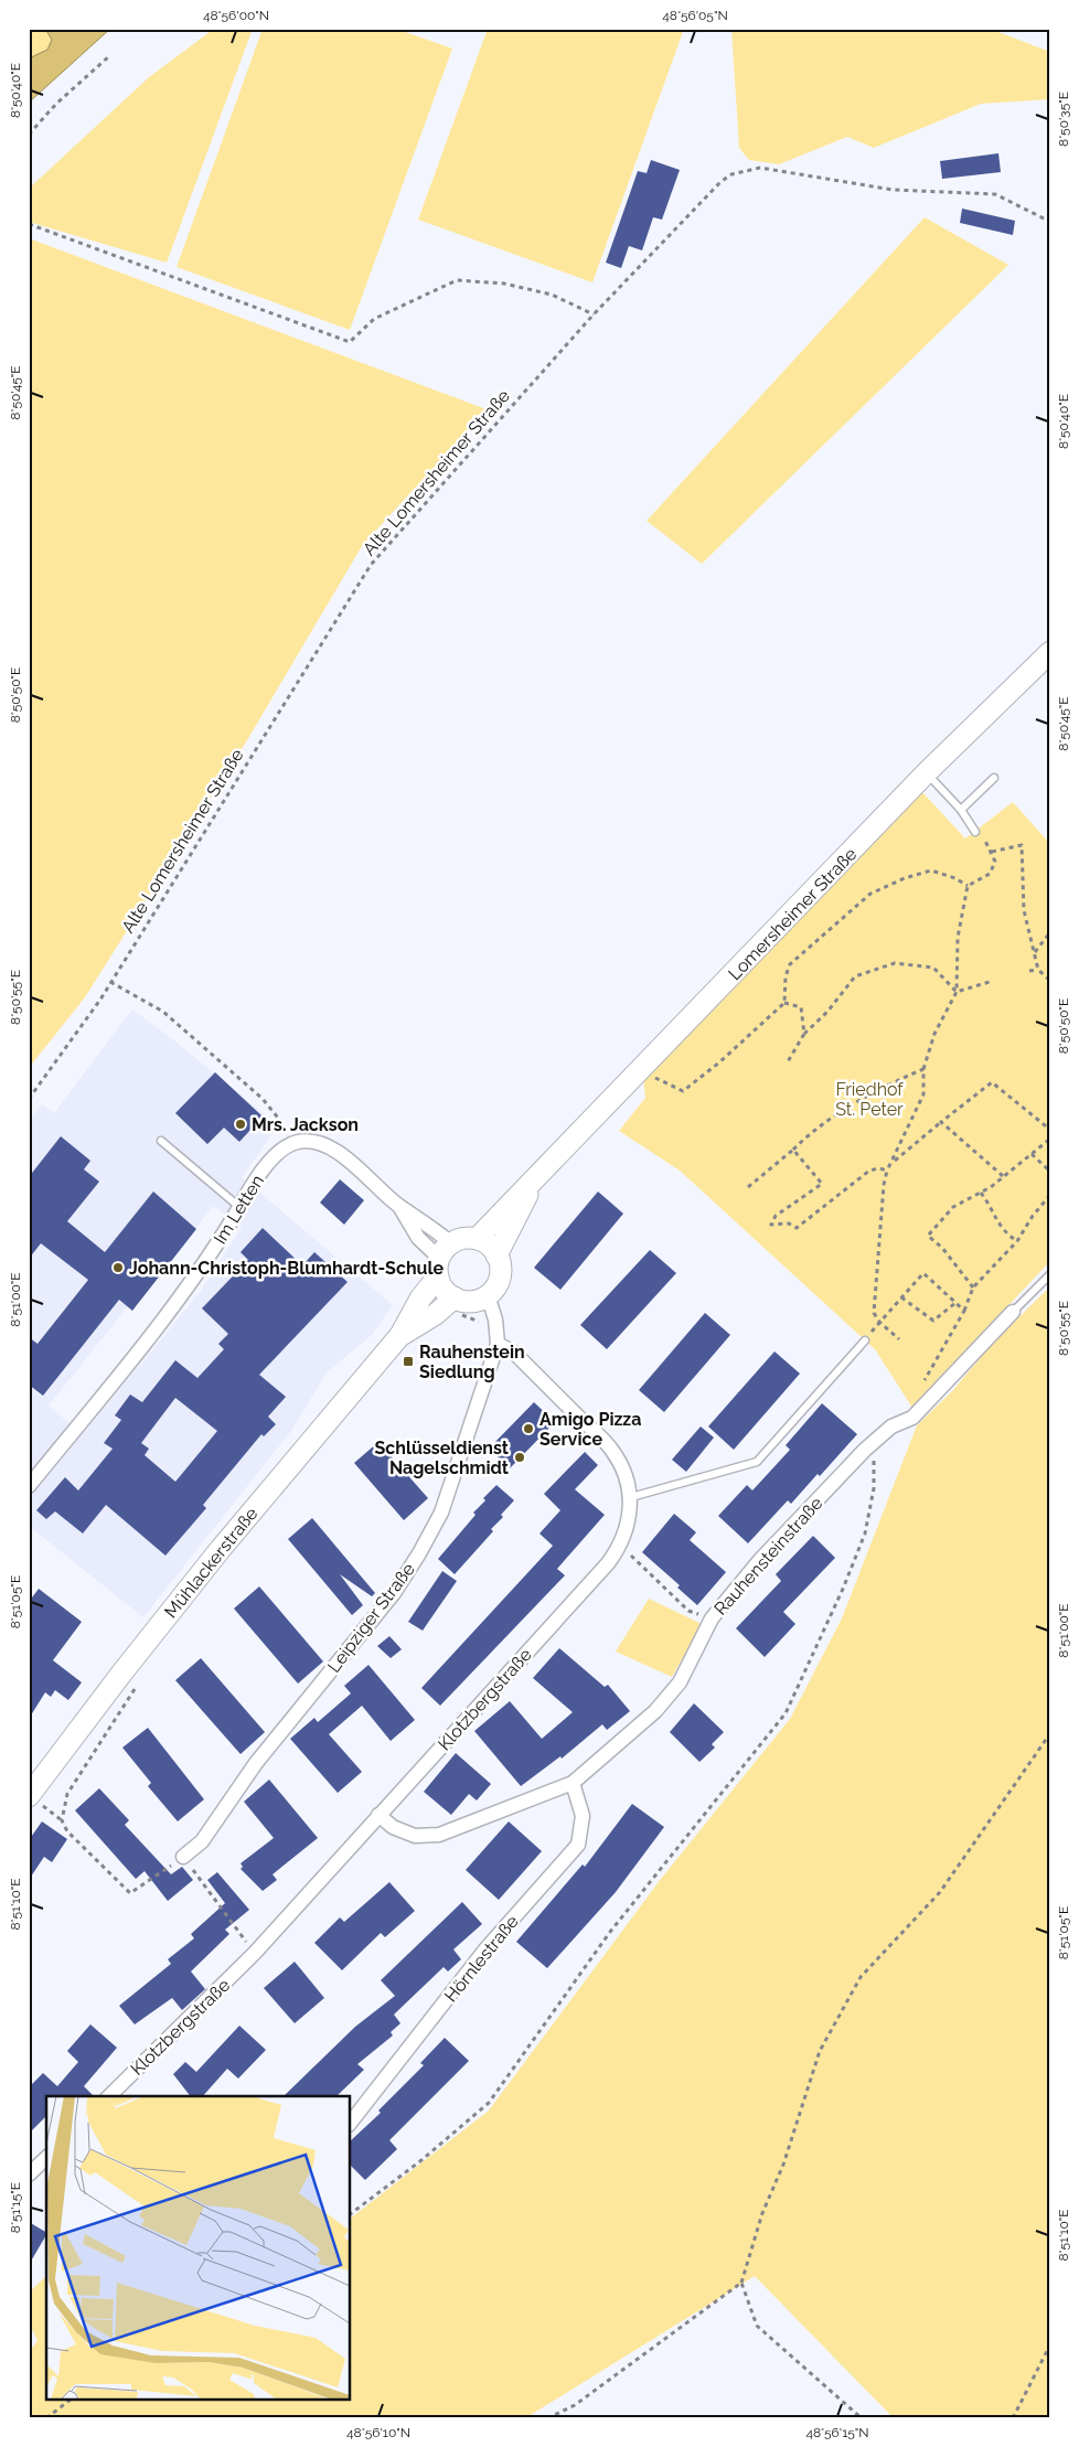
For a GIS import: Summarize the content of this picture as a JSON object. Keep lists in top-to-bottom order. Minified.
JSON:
{"streets":{"street":["Lomersheimer Straße","Im Letten","Rauhensteinstraße","Mühlackerstraße","Leipziger Straße","Klotzbergstraße","Hörnlestraße"],"path":["Alte Lomersheimer Straße"]},"crossings":[["Lomersheimer Straße","Mühlackerstraße"],["Rauhensteinstraße","Klotzbergstraße"],["Rauhensteinstraße","Hörnlestraße"],["Leipziger Straße","Klotzbergstraße"]],"parks":["Friedhof St. Peter"],"places":{"other":["Mrs. Jackson","Johann-Christoph-Blumhardt-Schule","Amigo Pizza Service","Schlüsseldienst Nagelschmidt"],"transit":["Rauhenstein Siedlung"]},"coordinates":["48°56'00\"N","48°56'05\"N","8°50'40\"E","8°50'35\"E","8°50'45\"E","8°50'50\"E","8°50'55\"E","8°51'00\"E","8°51'05\"E","8°51'10\"E","8°51'15\"E","48°56'10\"N","48°56'15\"N"]}
